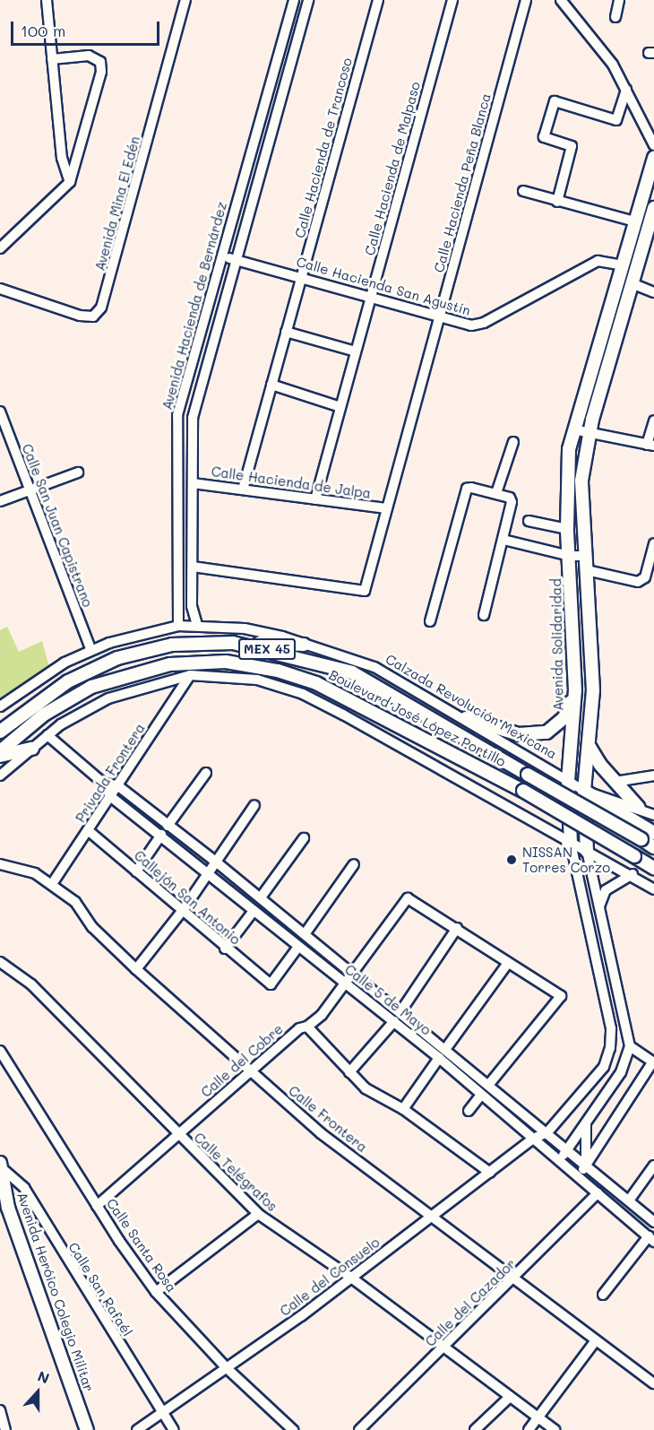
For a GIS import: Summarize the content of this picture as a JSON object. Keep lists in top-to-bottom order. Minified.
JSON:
{"streets":{"main road":["Avenida Solidaridad","MEX 45","Boulevard José López Portillo","Avenida Heróico Colegio Militar"],"street":["Calle Hacienda de Trancoso","Calle Hacienda de Malpaso","Calle Hacienda Peña Blanca","Avenida Mina El Edén","Calle Hacienda San Agustín","Avenida Hacienda de Bernárdez","Calle Hacienda de Jalpa","Calle San Juan Capistrano","Calzada Revolución Mexicana","Privada Frontera","Callejón San Antonio","Calle 5 de Mayo","Calle del Cobre","Calle Frontera","Calle Telégrafos","Calle Santa Rosa","Calle del Consuelo","Calle San Rafaél","Calle del Cazador"]},"crossings":[["Calle Hacienda de Trancoso","Calle Hacienda San Agustín"],["Calle Hacienda de Trancoso","Calle Hacienda de Jalpa"],["Calle Hacienda de Malpaso","Calle Hacienda San Agustín"],["Calle Hacienda de Malpaso","Calle Hacienda de Jalpa"],["Calle Hacienda Peña Blanca","Calle Hacienda San Agustín"],["Calle Hacienda Peña Blanca","Avenida Hacienda de Bernárdez"],["Calle Hacienda Peña Blanca","Calle Hacienda de Jalpa"],["Calle Hacienda San Agustín","Avenida Hacienda de Bernárdez"],["Calle Hacienda San Agustín","Avenida Solidaridad"],["Avenida Hacienda de Bernárdez","Calle Hacienda de Jalpa"],["Avenida Hacienda de Bernárdez","Calzada Revolución Mexicana"],["Calle San Juan Capistrano","Calzada Revolución Mexicana"],["Avenida Solidaridad","Calzada Revolución Mexicana"],["Avenida Solidaridad","Calle 5 de Mayo"],["Avenida Solidaridad","Calle del Consuelo"],["Privada Frontera","Callejón San Antonio"],["Privada Frontera","Calle 5 de Mayo"],["Privada Frontera","Calle Frontera"],["Callejón San Antonio","Calle 5 de Mayo"],["Calle 5 de Mayo","Calle del Cobre"],["Calle 5 de Mayo","Calle del Consuelo"],["Calle 5 de Mayo","Calle del Cazador"],["Calle del Cobre","Calle Frontera"],["Calle del Cobre","Calle Telégrafos"],["Calle del Cobre","Calle Santa Rosa"],["Calle Frontera","Calle del Consuelo"],["Calle Frontera","Calle del Cazador"],["Calle Telégrafos","Calle del Consuelo"],["Calle Telégrafos","Calle del Cazador"],["Calle Santa Rosa","Calle del Consuelo"],["Calle del Consuelo","Calle San Rafaél"],["Calle San Rafaél","Avenida Heróico Colegio Militar"]],"places":["NISSAN Torres Corzo"],"scale_bar":"100 m","north":"top"}
